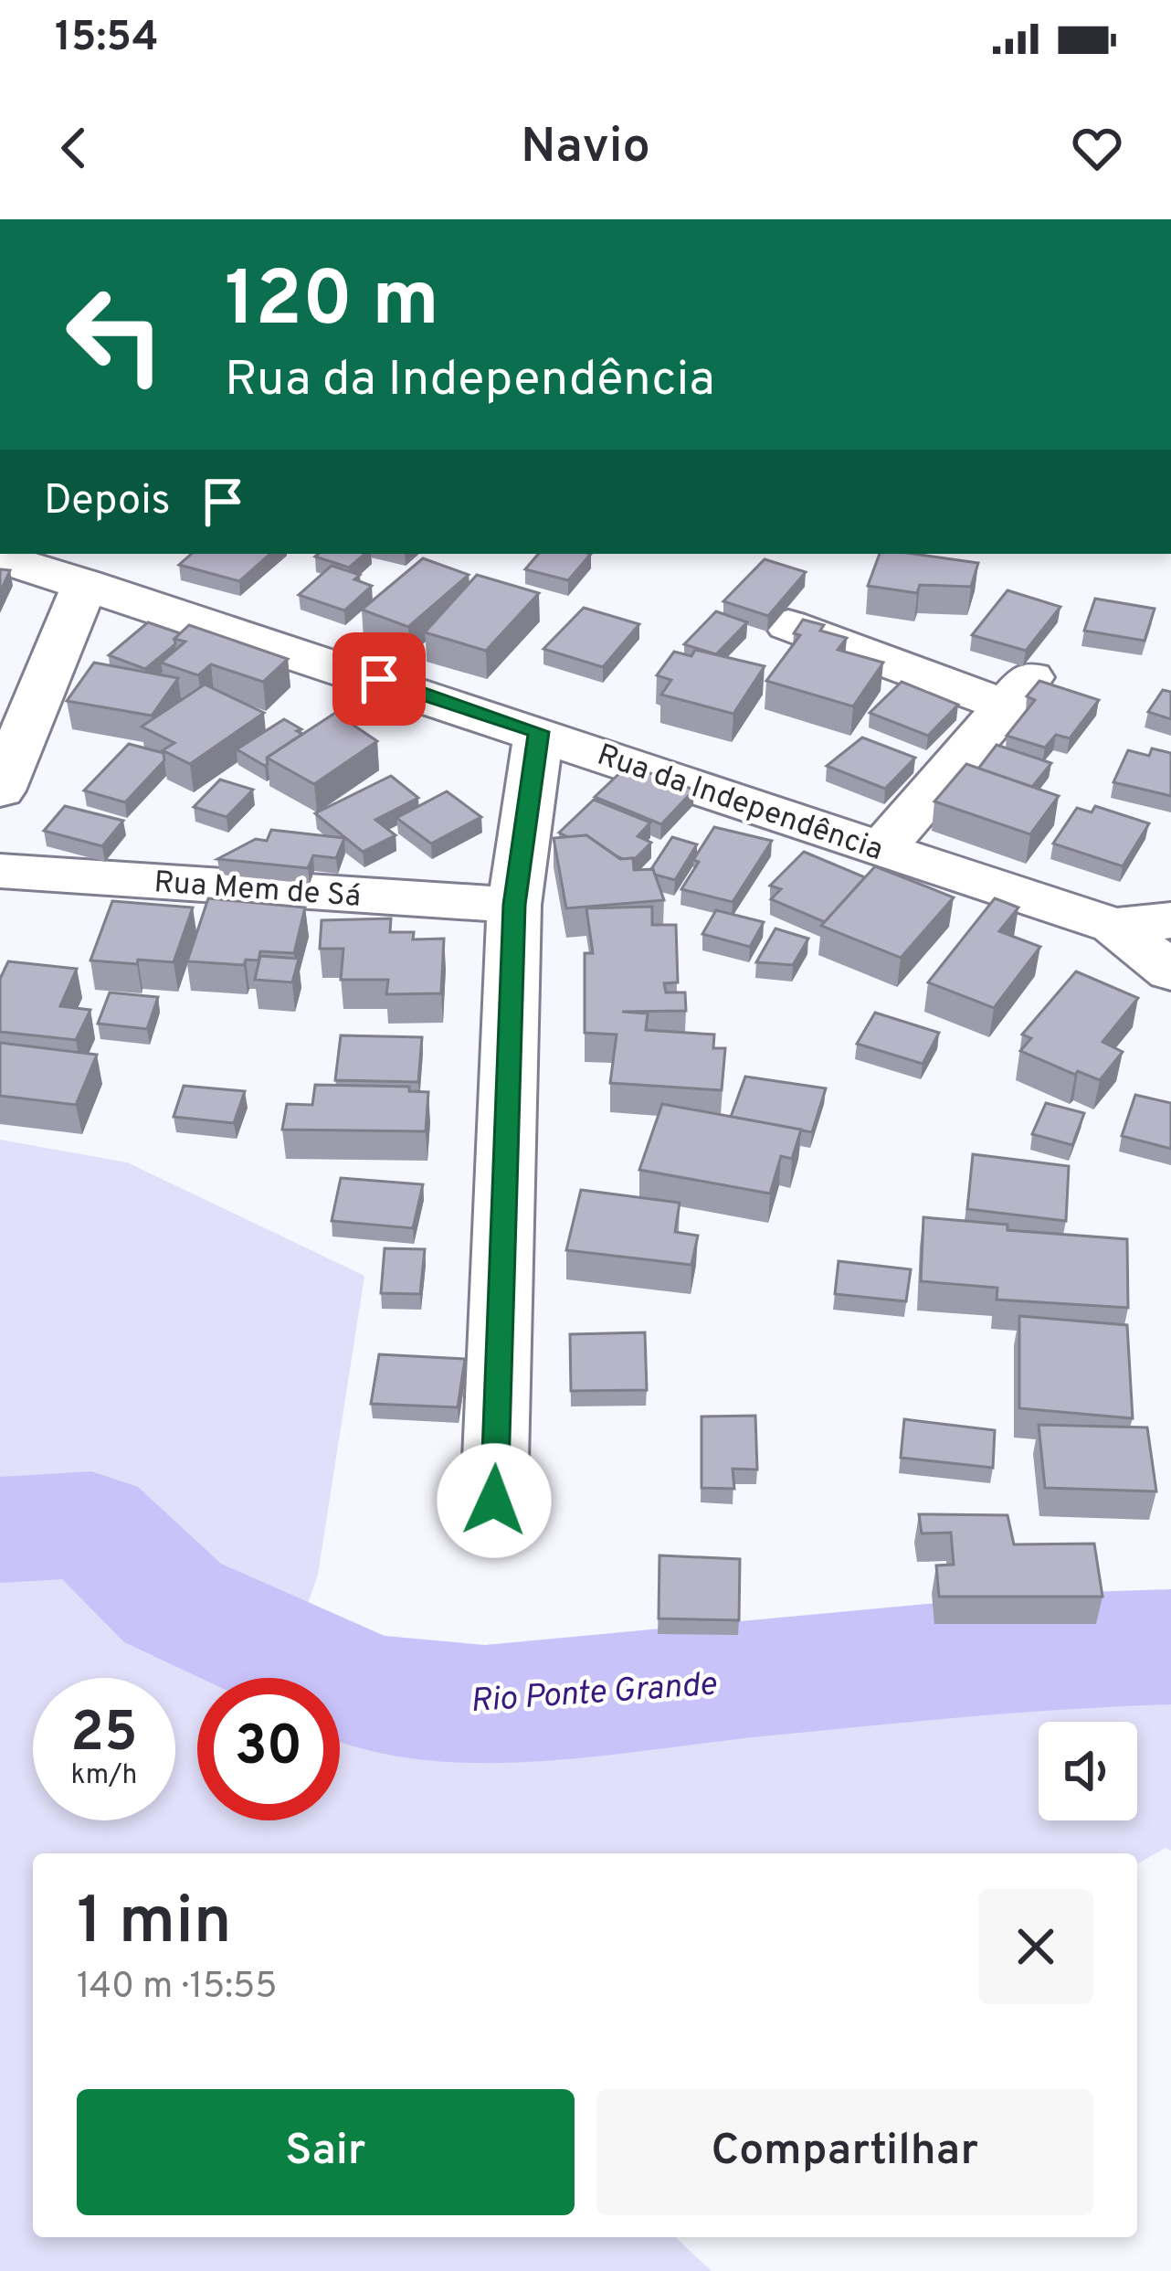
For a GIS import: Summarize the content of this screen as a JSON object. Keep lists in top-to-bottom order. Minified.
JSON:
{"streets":{"street":["Rua da Independência","Rua Mem de Sá"]},"water":["Rio Ponte Grande"],"page":{"status":"15:54","header":"Navio","turn":["120 m","Rua da Independência"],"then":"Depois","speed":"25 km/h","limit":"30","heading":["1 min","140 m · 15:55"],"buttons":["Sair","Compartilhar"]}}
